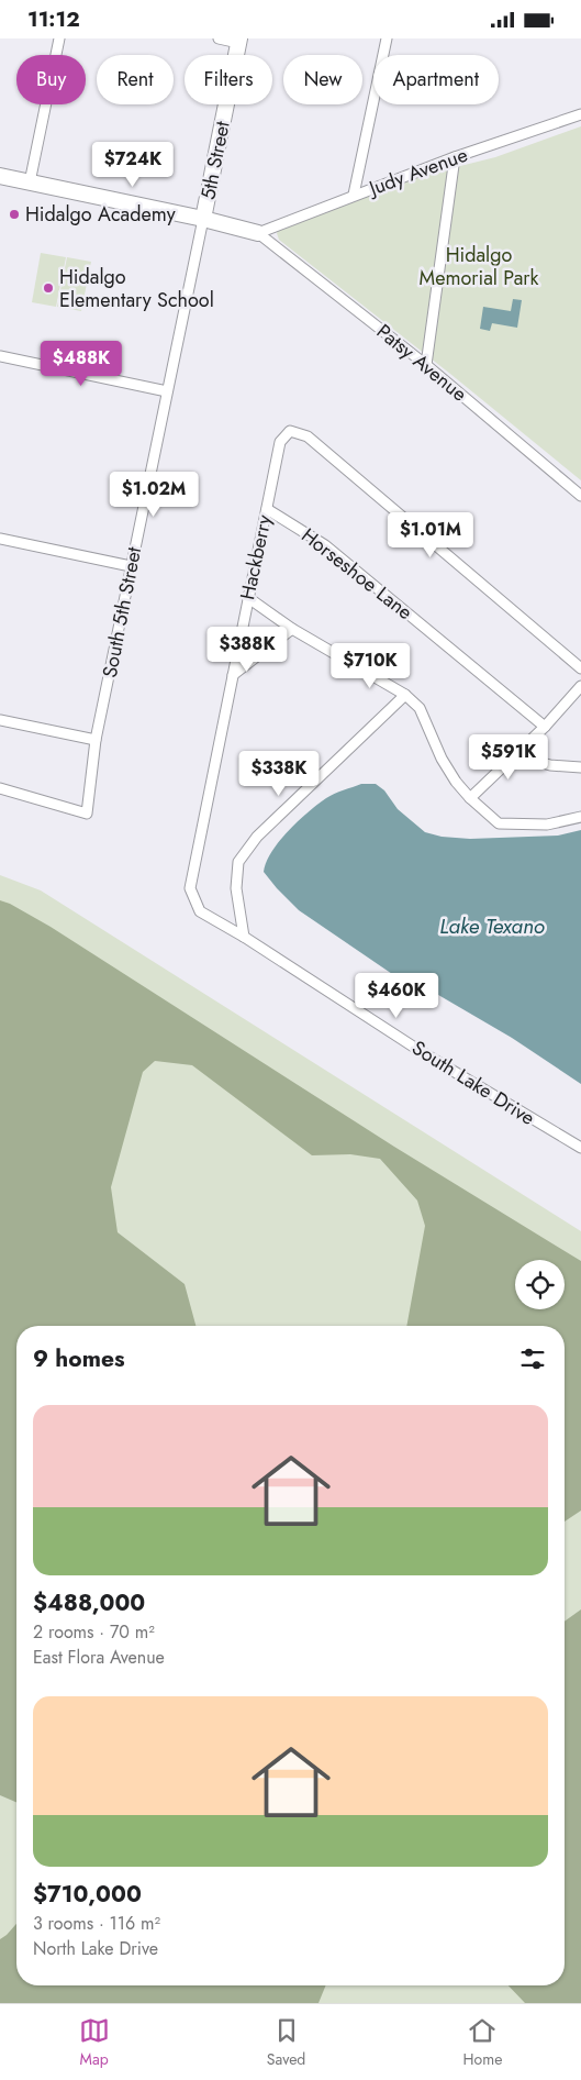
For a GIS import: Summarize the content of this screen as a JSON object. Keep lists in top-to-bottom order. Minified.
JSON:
{"streets":{"street":["5th Street","Judy Avenue","Patsy Avenue","Hackberry","Horseshoe Lane","South 5th Street","South Lake Drive"]},"crossings":[["5th Street","South 5th Street"],["Judy Avenue","Patsy Avenue"],["Hackberry","Horseshoe Lane"],["Hackberry","South Lake Drive"]],"water":["Lake Texano"],"parks":["Hidalgo Memorial Park"],"places":["Hidalgo Academy","Hidalgo Elementary School"],"page":{"status":"11:12","chip":["Buy","Rent","Filters","New","Apartment"],"price":["$724K","$488K","$1.02M","$1.01M","$388K","$710K","$591K","$338K","$460K"],"heading":"9 homes","list":[{"name":"$488,000","note":"2 rooms · 70 m² · East Flora Avenue"},{"name":"$710,000","note":"3 rooms · 116 m² · North Lake Drive"}],"tabs":["Map","Saved","Home"]}}
